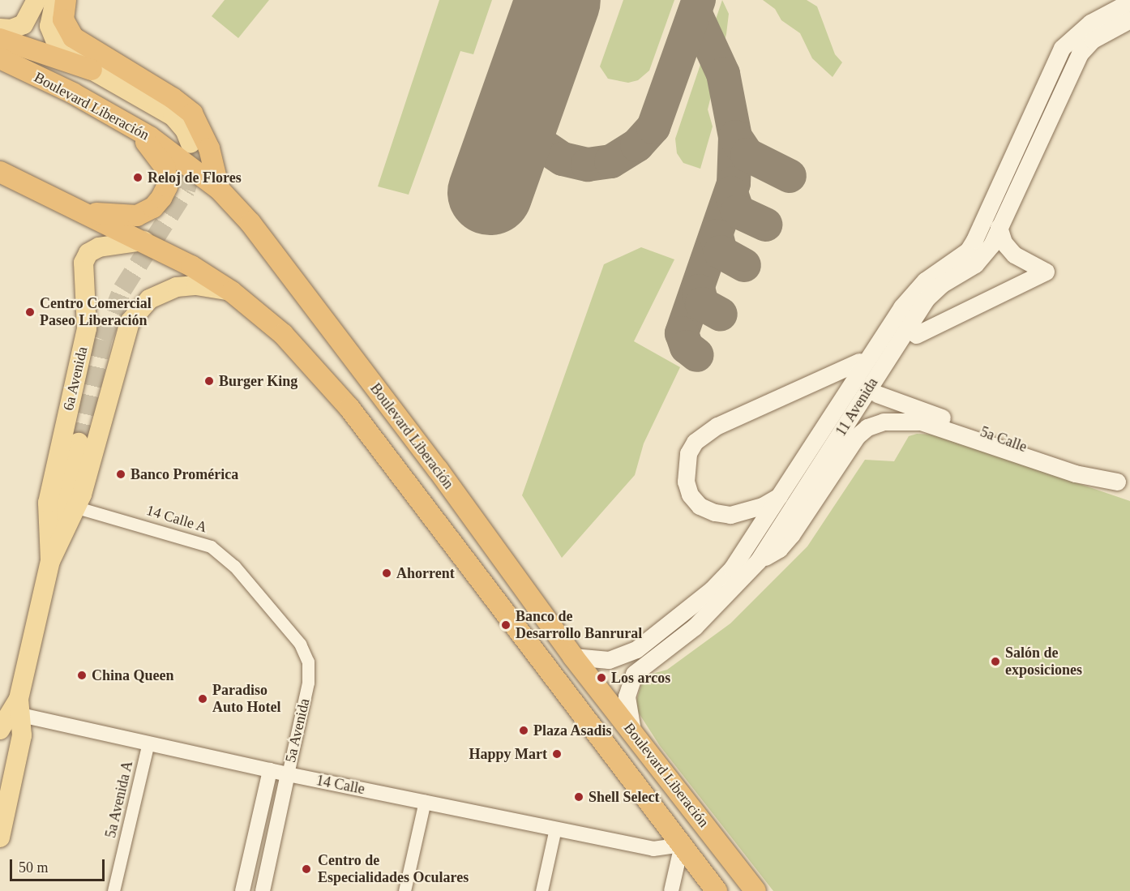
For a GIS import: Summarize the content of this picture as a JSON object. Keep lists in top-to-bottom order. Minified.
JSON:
{"streets":{"highway":["Boulevard Liberación"],"main road":["6a Avenida","11 Avenida","5a Calle"],"street":["14 Calle A","5a Avenida","14 Calle","5a Avenida A"]},"crossings":[["Boulevard Liberación","6a Avenida"],["Boulevard Liberación","11 Avenida"],["Boulevard Liberación","14 Calle"],["6a Avenida","14 Calle A"],["6a Avenida","14 Calle"],["14 Calle A","5a Avenida"],["5a Avenida","14 Calle"],["14 Calle","5a Avenida A"]],"places":["Reloj de Flores","Centro Comercial Paseo Liberación","Burger King","Banco Promérica","Ahorrent","Banco de Desarrollo Banrural","Salón de exposiciones","China Queen","Los arcos","Paradiso Auto Hotel","Plaza Asadis","Happy Mart","Shell Select","Centro de Especialidades Oculares"],"scale_bar":"50 m"}
